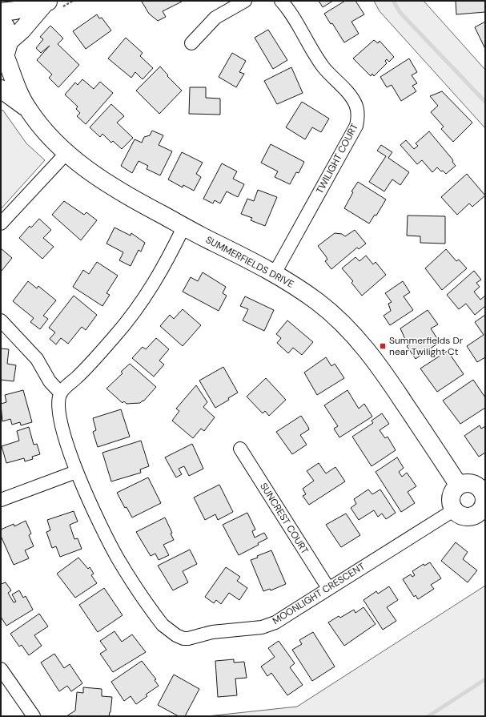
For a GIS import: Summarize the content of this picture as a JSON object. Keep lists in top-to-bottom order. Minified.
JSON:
{"streets":{"street":["TWILIGHT COURT","SUMMERFIELDS DRIVE","SUNCREST COURT","MOONLIGHT CRESCENT"]},"crossings":[["TWILIGHT COURT","SUMMERFIELDS DRIVE"],["SUMMERFIELDS DRIVE","MOONLIGHT CRESCENT"],["SUNCREST COURT","MOONLIGHT CRESCENT"]],"places":{"transit":["Summerfields Dr near Twilight Ct"]}}
